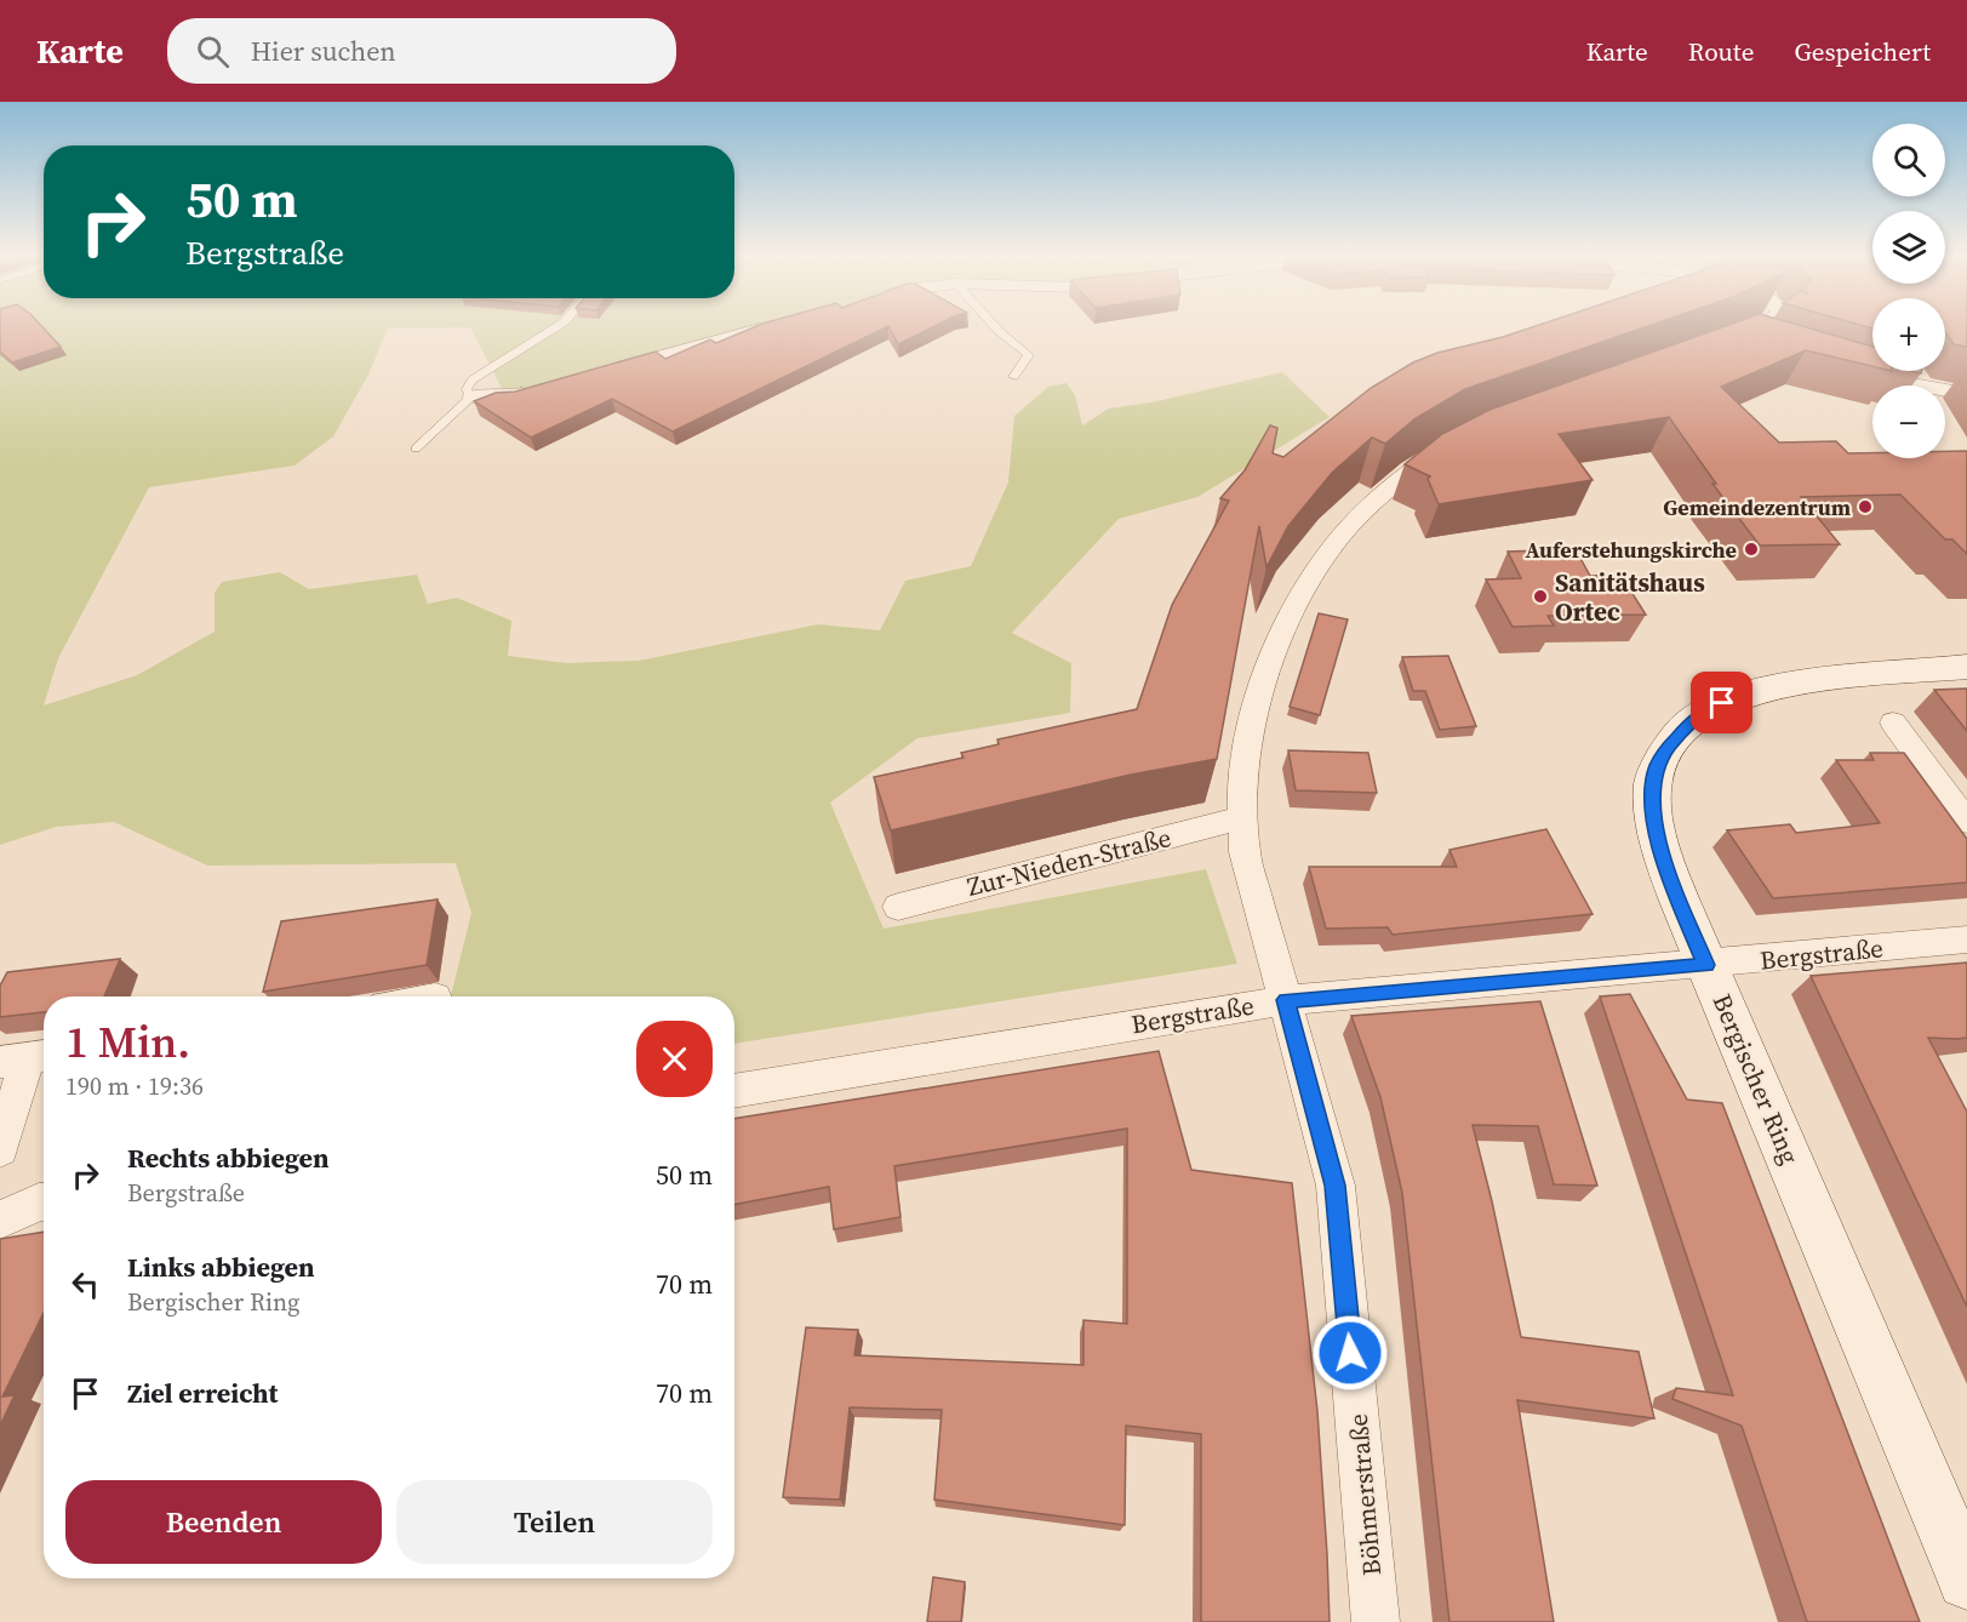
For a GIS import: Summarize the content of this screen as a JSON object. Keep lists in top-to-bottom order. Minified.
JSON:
{"streets":{"main road":["Bergischer Ring"],"street":["Zur-Nieden-Straße","Bergstraße","Böhmerstraße"]},"crossings":[["Zur-Nieden-Straße","Böhmerstraße"],["Bergstraße","Bergischer Ring"],["Bergstraße","Böhmerstraße"]],"places":["Gemeindezentrum","Auferstehungskirche","Sanitätshaus Ortec"],"page":{"header":"Karte","search":"Hier suchen","nav":["Karte","Route","Gespeichert"],"map_buttons":["+","−"],"turn":["50 m","Bergstraße"],"heading":["1 Min.","190 m · 19:36"],"list":[{"name":"Rechts abbiegen","note":"Bergstraße","value":"50 m"},{"name":"Links abbiegen","note":"Bergischer Ring","value":"70 m"},{"name":"Ziel erreicht","value":"70 m"}],"buttons":["Beenden","Teilen"]}}
